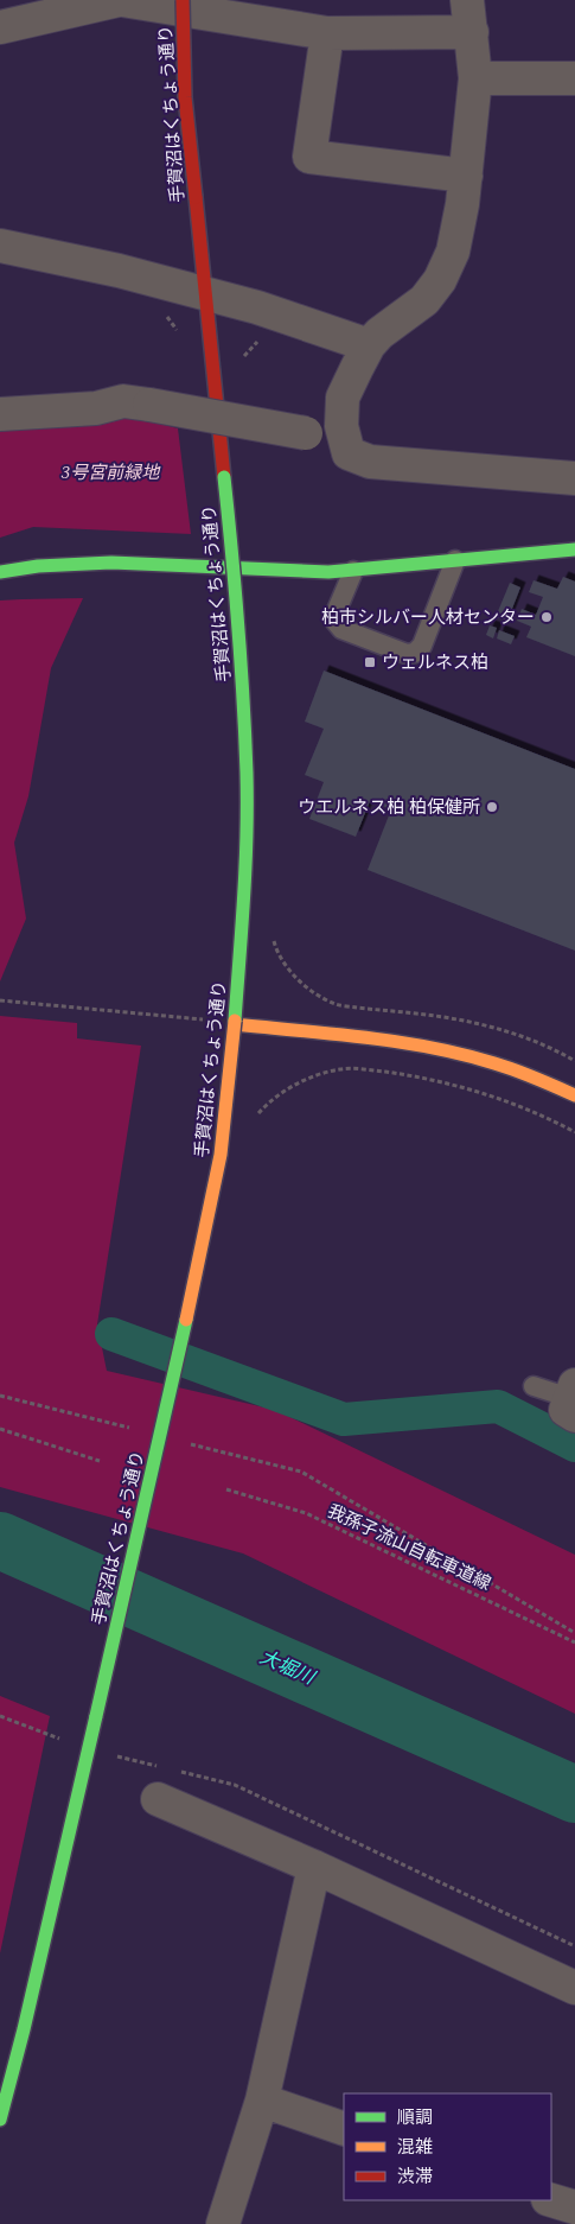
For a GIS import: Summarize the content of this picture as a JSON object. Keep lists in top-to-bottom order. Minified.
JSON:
{"streets":{"street":["手賀沼はくちょう通り"],"path":["我孫子流山自転車道線"]},"water":["大堀川"],"parks":["3号宮前緑地"],"places":{"other":["柏市シルバー人材センター","ウエルネス柏 柏保健所"],"transit":["ウェルネス柏"]},"legend":["順調","混雑","渋滞"]}
